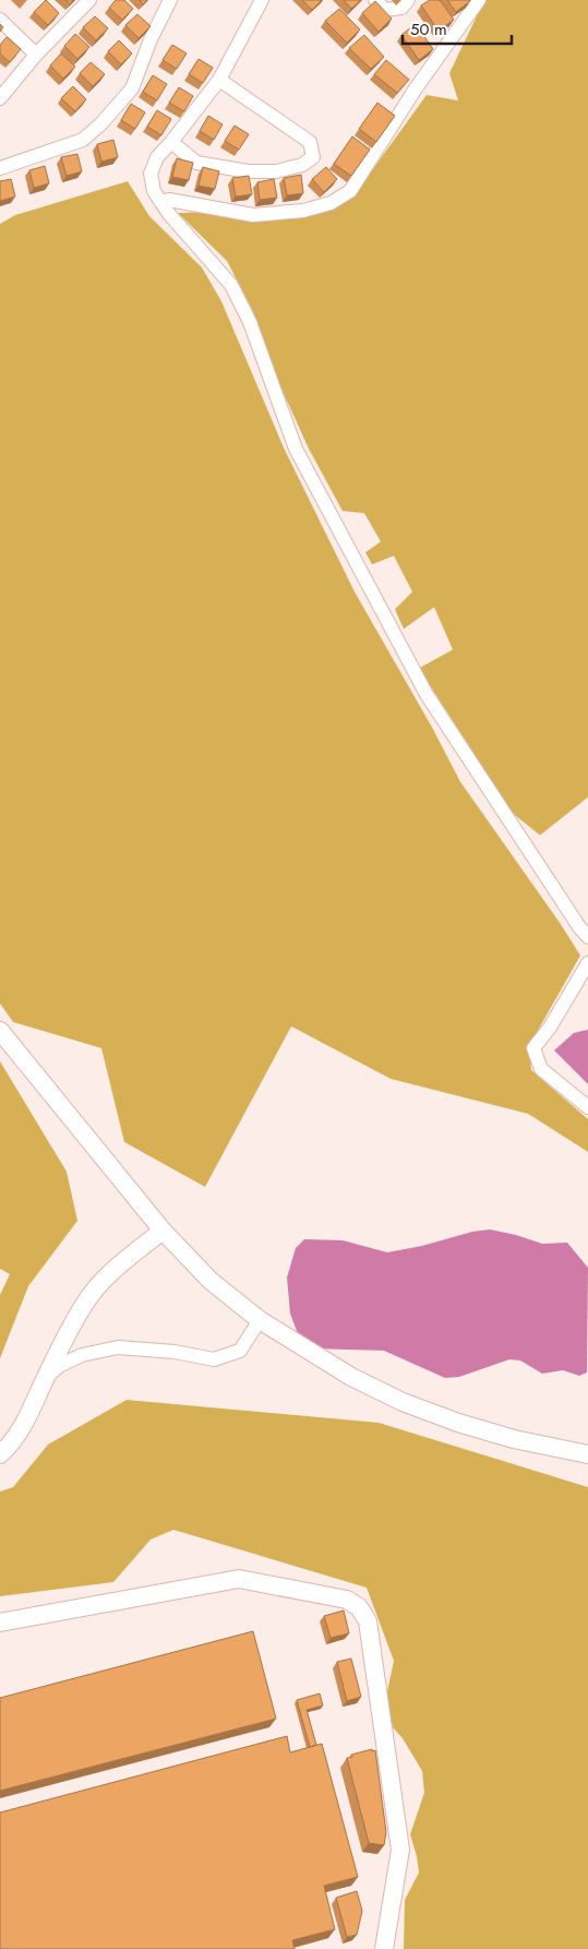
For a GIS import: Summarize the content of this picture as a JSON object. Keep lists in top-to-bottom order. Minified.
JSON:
{"scale_bar":"50 m"}
